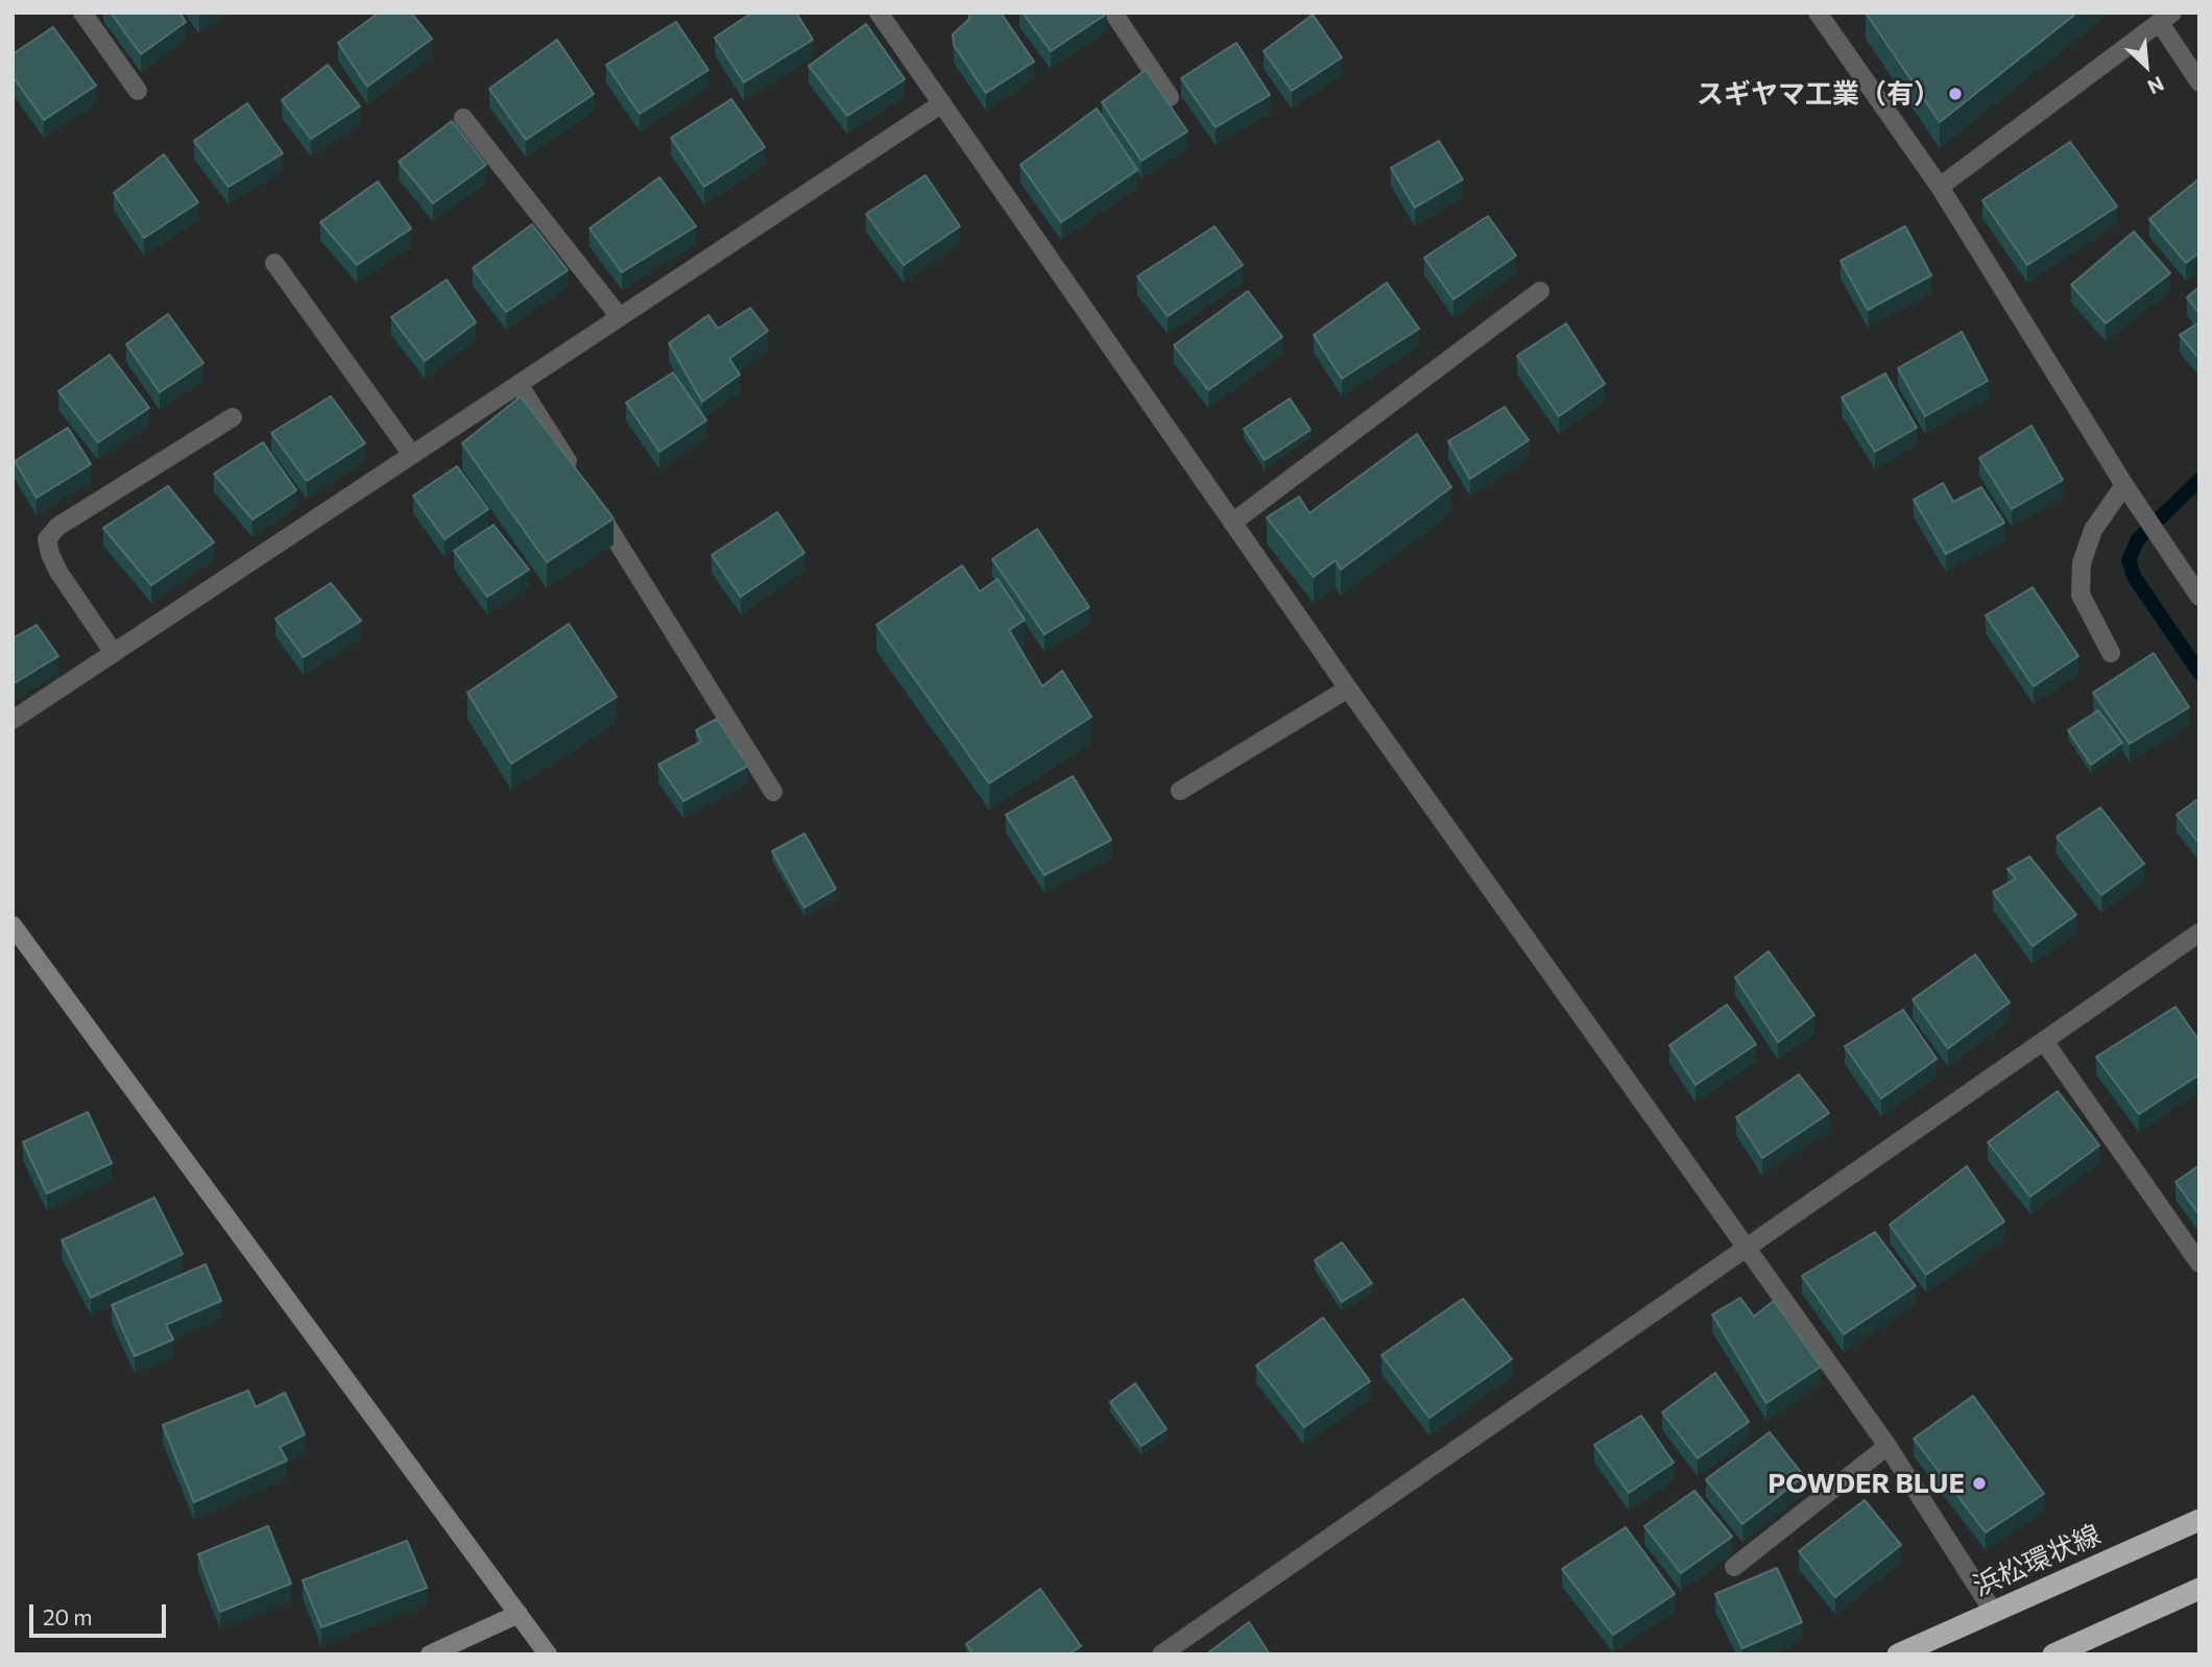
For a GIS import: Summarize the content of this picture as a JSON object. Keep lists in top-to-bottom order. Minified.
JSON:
{"streets":{"highway":["浜松環状線"]},"places":["スギヤマ工業（有）","POWDER BLUE"],"scale_bar":"20 m","north":"bottom right"}
